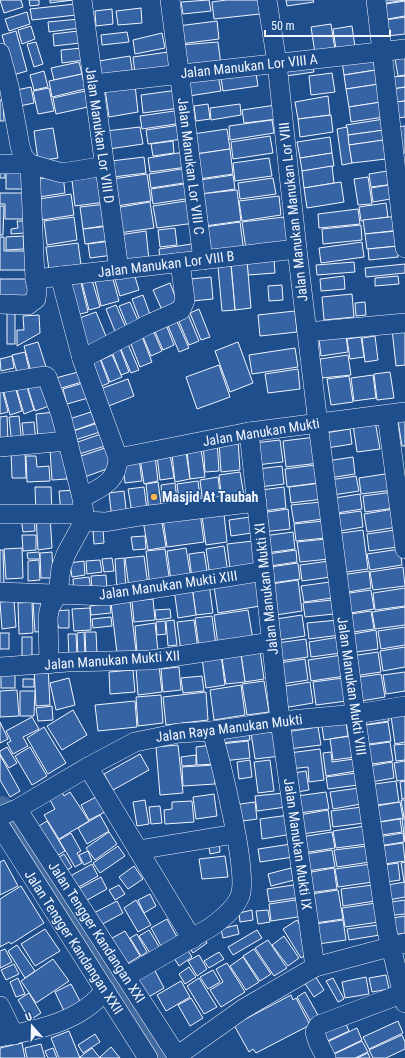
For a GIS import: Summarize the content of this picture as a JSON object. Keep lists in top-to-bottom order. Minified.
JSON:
{"streets":{"street":["Jalan Manukan Lor VIII A","Jalan Manukan Lor VIII D","Jalan Manukan Lor VIII C","Jalan Manukan Manukan Lor VIII","Jalan Manukan Lor VIII B","Jalan Manukan Mukti","Jalan Manukan Mukti XIII","Jalan Manukan Mukti XI","Jalan Manukan Mukti XII","Jalan Manukan Mukti VIII","Jalan Raya Manukan Mukti","Jalan Manukan Mukti IX","Jalan Tengger Kandangan XXI","Jalan Tengger Kandangan XXII"]},"crossings":[["Jalan Manukan Lor VIII A","Jalan Manukan Lor VIII D"],["Jalan Manukan Lor VIII A","Jalan Manukan Lor VIII C"],["Jalan Manukan Lor VIII A","Jalan Manukan Manukan Lor VIII"],["Jalan Manukan Lor VIII D","Jalan Manukan Lor VIII B"],["Jalan Manukan Lor VIII C","Jalan Manukan Lor VIII B"],["Jalan Manukan Manukan Lor VIII","Jalan Manukan Lor VIII B"],["Jalan Manukan Manukan Lor VIII","Jalan Manukan Mukti"],["Jalan Manukan Manukan Lor VIII","Jalan Manukan Mukti VIII"],["Jalan Manukan Mukti","Jalan Manukan Mukti XI"],["Jalan Manukan Mukti","Jalan Manukan Mukti VIII"],["Jalan Manukan Mukti XIII","Jalan Manukan Mukti XI"],["Jalan Manukan Mukti XI","Jalan Manukan Mukti XII"],["Jalan Manukan Mukti XI","Jalan Raya Manukan Mukti"],["Jalan Manukan Mukti XI","Jalan Manukan Mukti IX"],["Jalan Manukan Mukti VIII","Jalan Raya Manukan Mukti"],["Jalan Raya Manukan Mukti","Jalan Manukan Mukti IX"],["Jalan Raya Manukan Mukti","Jalan Tengger Kandangan XXI"]],"places":["Masjid At Taubah"],"scale_bar":"50 m","north":"top"}
